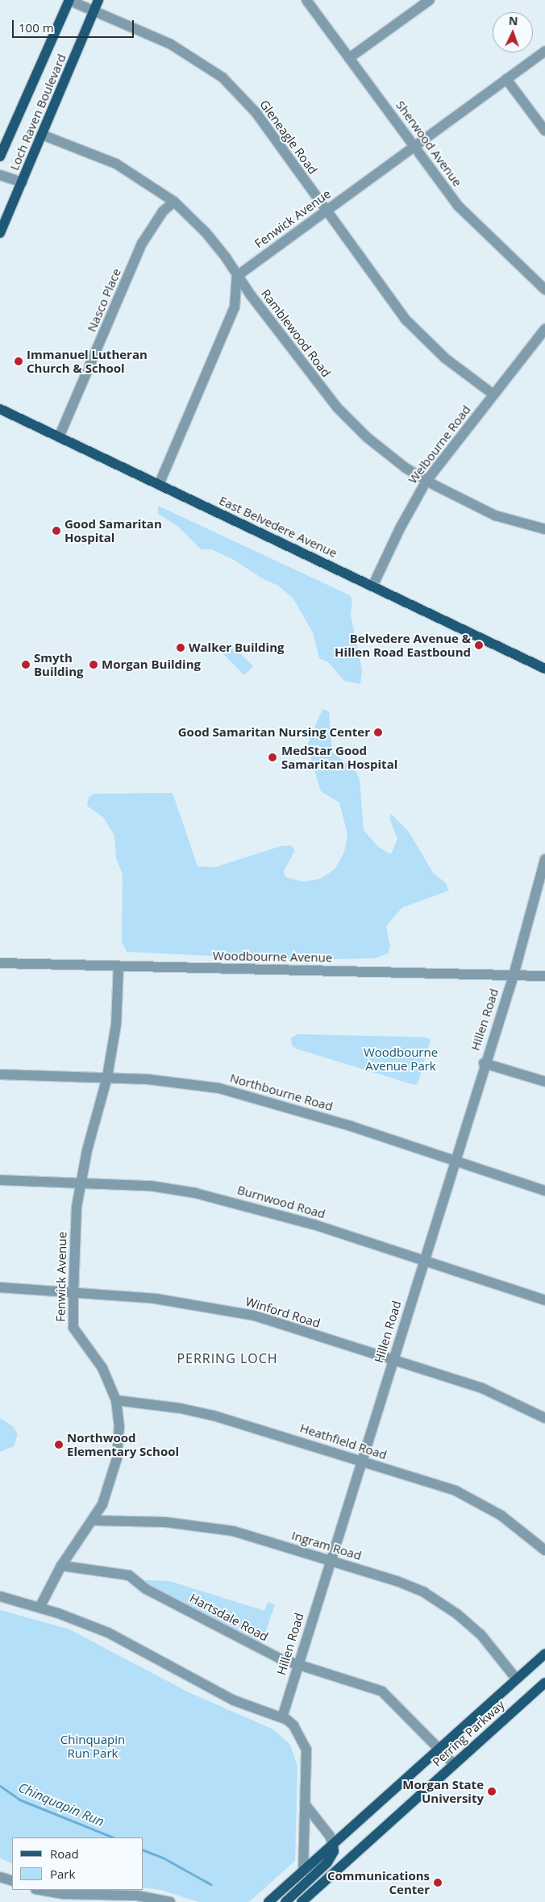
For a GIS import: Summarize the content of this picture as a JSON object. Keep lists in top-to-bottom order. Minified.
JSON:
{"streets":{"main road":["Loch Raven Boulevard","East Belvedere Avenue","Perring Parkway"],"street":["Gleneagle Road","Sherwood Avenue","Fenwick Avenue","Nasco Place","Ramblewood Road","Welbourne Road","Woodbourne Avenue","Hillen Road","Northbourne Road","Burnwood Road","Winford Road","Heathfield Road","Ingram Road","Hartsdale Road"]},"crossings":[["Loch Raven Boulevard","Gleneagle Road"],["Loch Raven Boulevard","Ramblewood Road"],["Gleneagle Road","Fenwick Avenue"],["Gleneagle Road","Welbourne Road"],["Sherwood Avenue","Fenwick Avenue"],["Fenwick Avenue","Ramblewood Road"],["Fenwick Avenue","Woodbourne Avenue"],["Fenwick Avenue","Northbourne Road"],["Fenwick Avenue","Burnwood Road"],["Fenwick Avenue","Winford Road"],["Fenwick Avenue","Heathfield Road"],["Fenwick Avenue","Ingram Road"],["Fenwick Avenue","Hartsdale Road"],["Nasco Place","Ramblewood Road"],["Nasco Place","East Belvedere Avenue"],["Ramblewood Road","Welbourne Road"],["Welbourne Road","East Belvedere Avenue"],["Woodbourne Avenue","Hillen Road"],["Hillen Road","Northbourne Road"],["Hillen Road","Burnwood Road"],["Hillen Road","Winford Road"],["Hillen Road","Heathfield Road"],["Hillen Road","Ingram Road"],["Hillen Road","Hartsdale Road"],["Ingram Road","Perring Parkway"],["Hartsdale Road","Perring Parkway"]],"districts":["PERRING LOCH"],"water":["Chinquapin Run"],"parks":["Woodbourne Avenue Park","Chinquapin Run Park"],"places":["Immanuel Lutheran Church & School","Good Samaritan Hospital","Belvedere Avenue & Hillen Road Eastbound","Walker Building","Smyth Building","Morgan Building","Good Samaritan Nursing Center","MedStar Good Samaritan Hospital","Northwood Elementary School","Morgan State University","Communications Center"],"legend":["Road","Park"],"scale_bar":"100 m","north":"top"}
